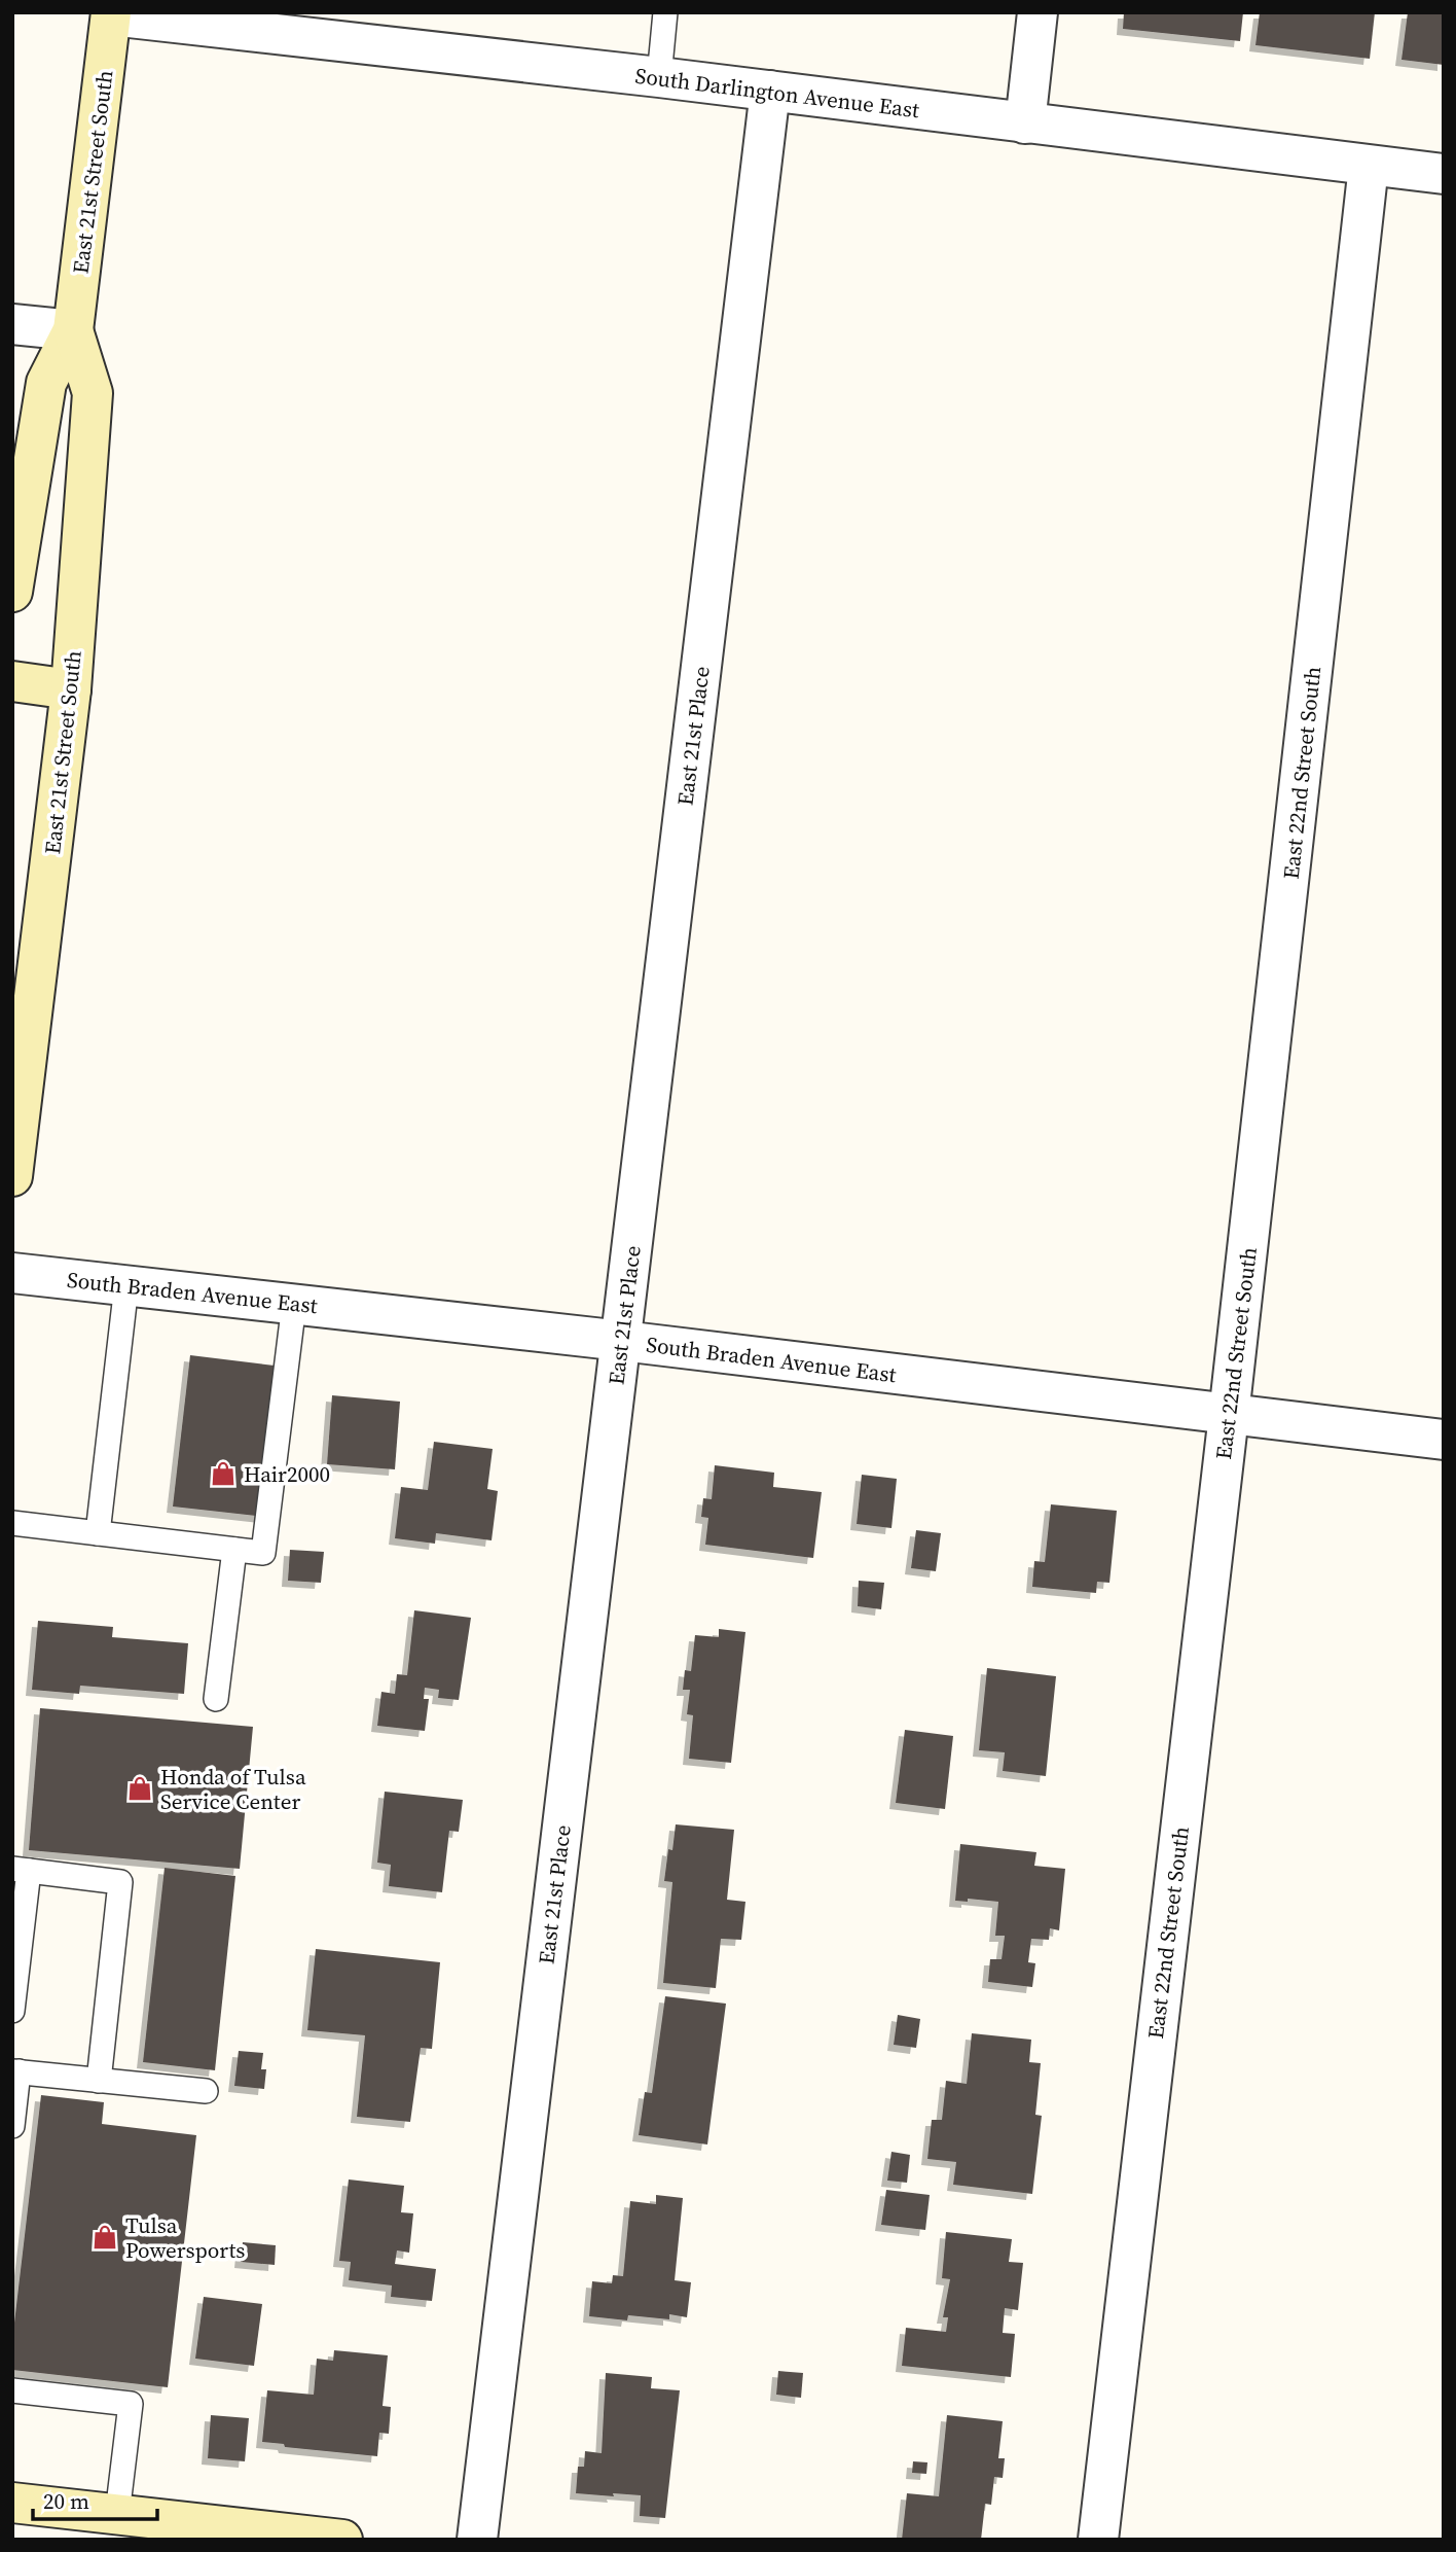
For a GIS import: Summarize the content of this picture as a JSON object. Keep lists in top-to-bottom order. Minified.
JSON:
{"streets":{"main road":["East 21st Street South"],"street":["South Darlington Avenue East","East 21st Place","East 22nd Street South","South Braden Avenue East"]},"crossings":[["South Darlington Avenue East","East 21st Street South"],["South Darlington Avenue East","East 21st Place"],["South Darlington Avenue East","East 22nd Street South"],["East 21st Place","South Braden Avenue East"],["East 22nd Street South","South Braden Avenue East"]],"places":{"shop":["Hair2000","Honda of Tulsa Service Center","Tulsa Powersports"]},"scale_bar":"20 m"}
